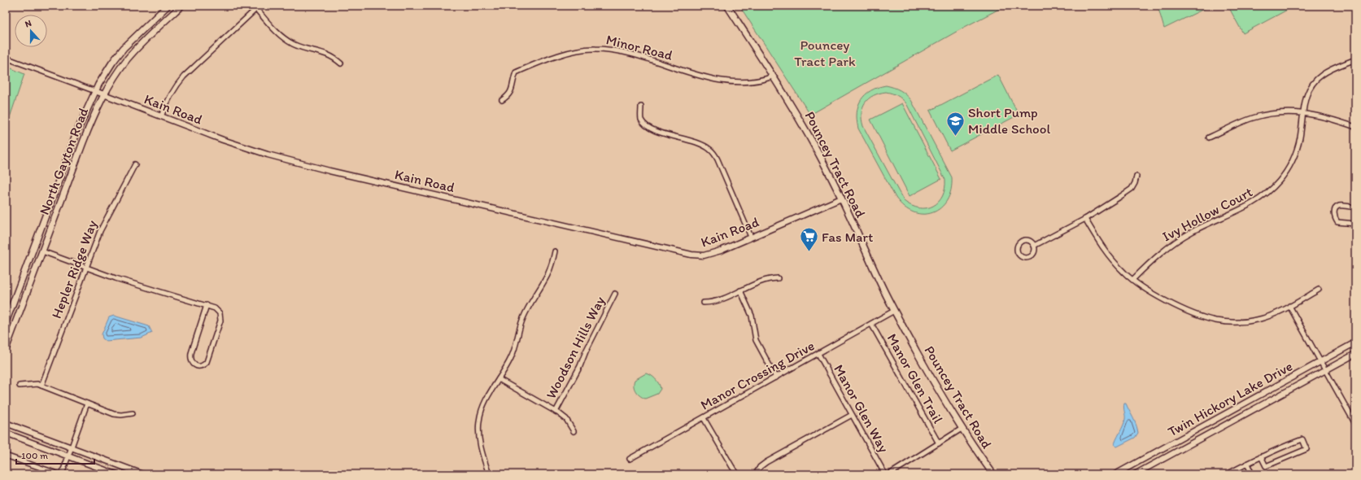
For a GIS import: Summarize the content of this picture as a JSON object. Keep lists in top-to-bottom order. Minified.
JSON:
{"streets":{"main road":["North Gayton Road","Pouncey Tract Road"],"street":["Minor Road","Kain Road","Ivy Hollow Court","Hepler Ridge Way","Woodson Hills Way","Manor Crossing Drive","Manor Glen Trail","Twin Hickory Lake Drive","Manor Glen Way"]},"crossings":[["Minor Road","Pouncey Tract Road"],["Kain Road","North Gayton Road"],["Kain Road","Pouncey Tract Road"],["Pouncey Tract Road","Manor Crossing Drive"],["Manor Crossing Drive","Manor Glen Trail"],["Manor Crossing Drive","Manor Glen Way"]],"parks":["Pouncey Tract Park"],"places":{"school or university":["Short Pump Middle School"],"supermarket":["Fas Mart"]},"scale_bar":"100 m","north":"top"}
